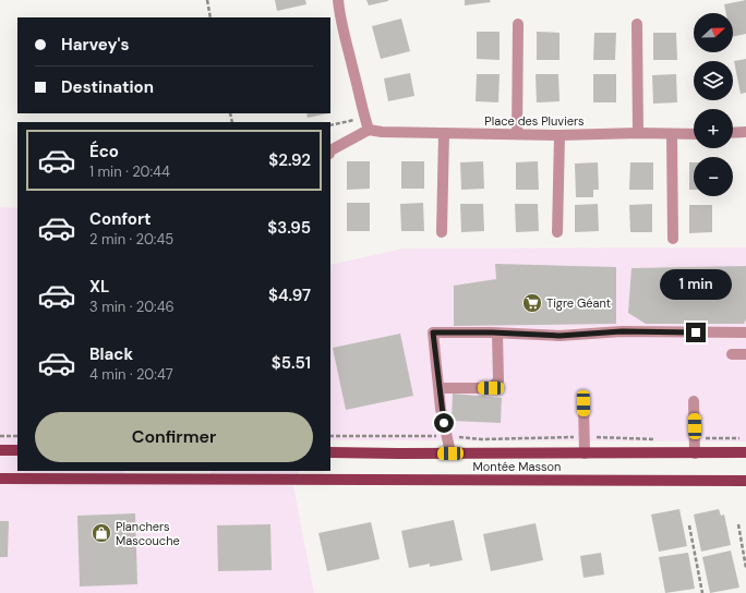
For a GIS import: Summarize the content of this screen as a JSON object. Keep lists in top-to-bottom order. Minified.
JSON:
{"streets":{"main road":["Montée Masson"],"street":["Place des Pluviers"]},"places":{"supermarket":["Tigre Géant"],"shop":["Planchers Mascouche"]},"north":"right","page":{"map_buttons":["+","−"],"banner":["Harvey's","Destination"],"list":[{"name":"Éco","note":"1 min · 20:44","value":"$2.92"},{"name":"Confort","note":"2 min · 20:45","value":"$3.95"},{"name":"XL","note":"3 min · 20:46","value":"$4.97"},{"name":"Black","note":"4 min · 20:47","value":"$5.51"}],"bubble":"1 min","buttons":"Confirmer"}}
